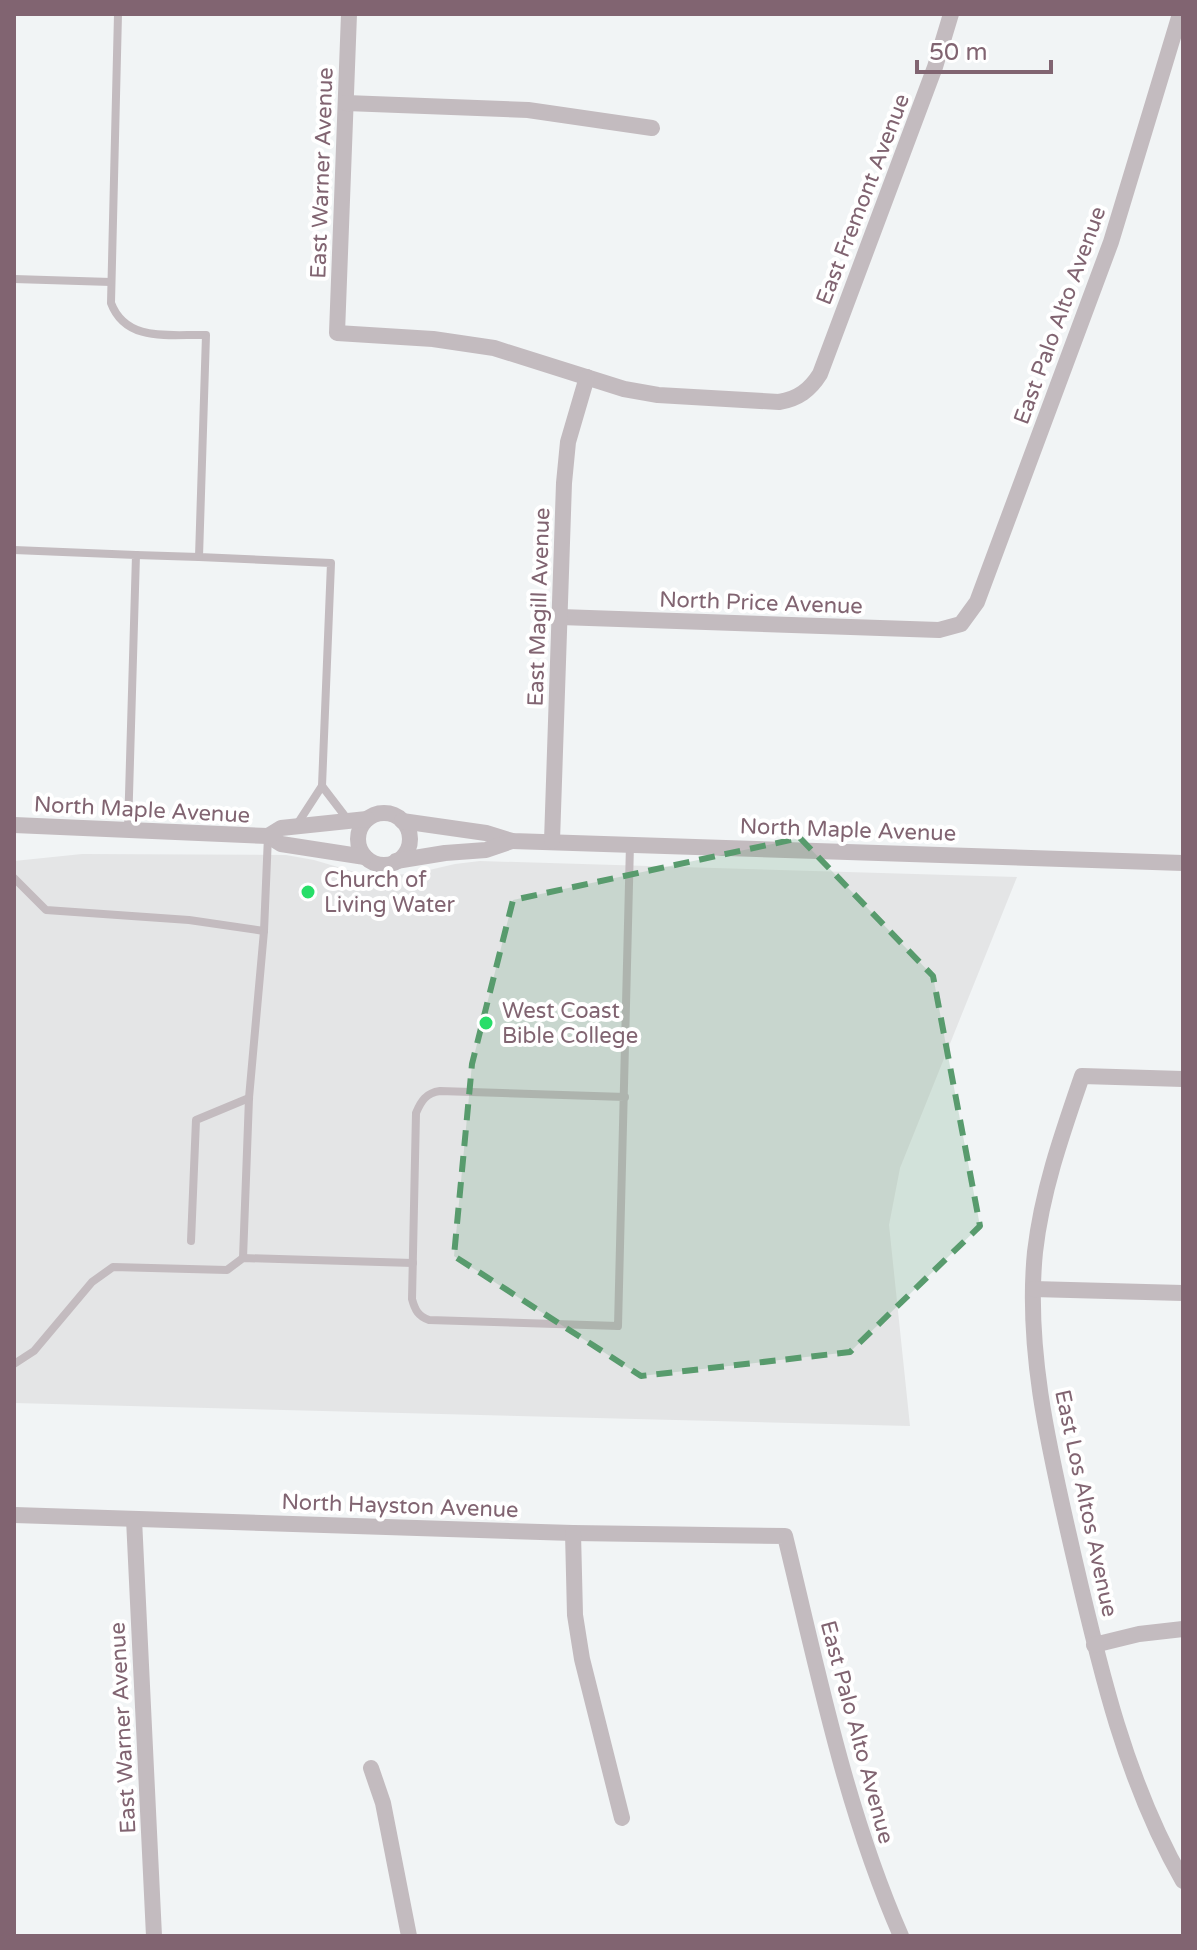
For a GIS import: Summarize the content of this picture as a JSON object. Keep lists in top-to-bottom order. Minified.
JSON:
{"streets":{"street":["East Warner Avenue","East Fremont Avenue","East Palo Alto Avenue","North Price Avenue","East Magill Avenue","North Maple Avenue","East Los Altos Avenue","North Hayston Avenue"]},"crossings":[["East Warner Avenue","East Fremont Avenue"],["East Warner Avenue","East Magill Avenue"],["East Warner Avenue","North Hayston Avenue"],["East Fremont Avenue","East Magill Avenue"],["East Palo Alto Avenue","North Price Avenue"],["East Palo Alto Avenue","North Hayston Avenue"],["North Price Avenue","East Magill Avenue"],["East Magill Avenue","North Maple Avenue"]],"places":["Church of Living Water","West Coast Bible College"],"scale_bar":"50 m"}
